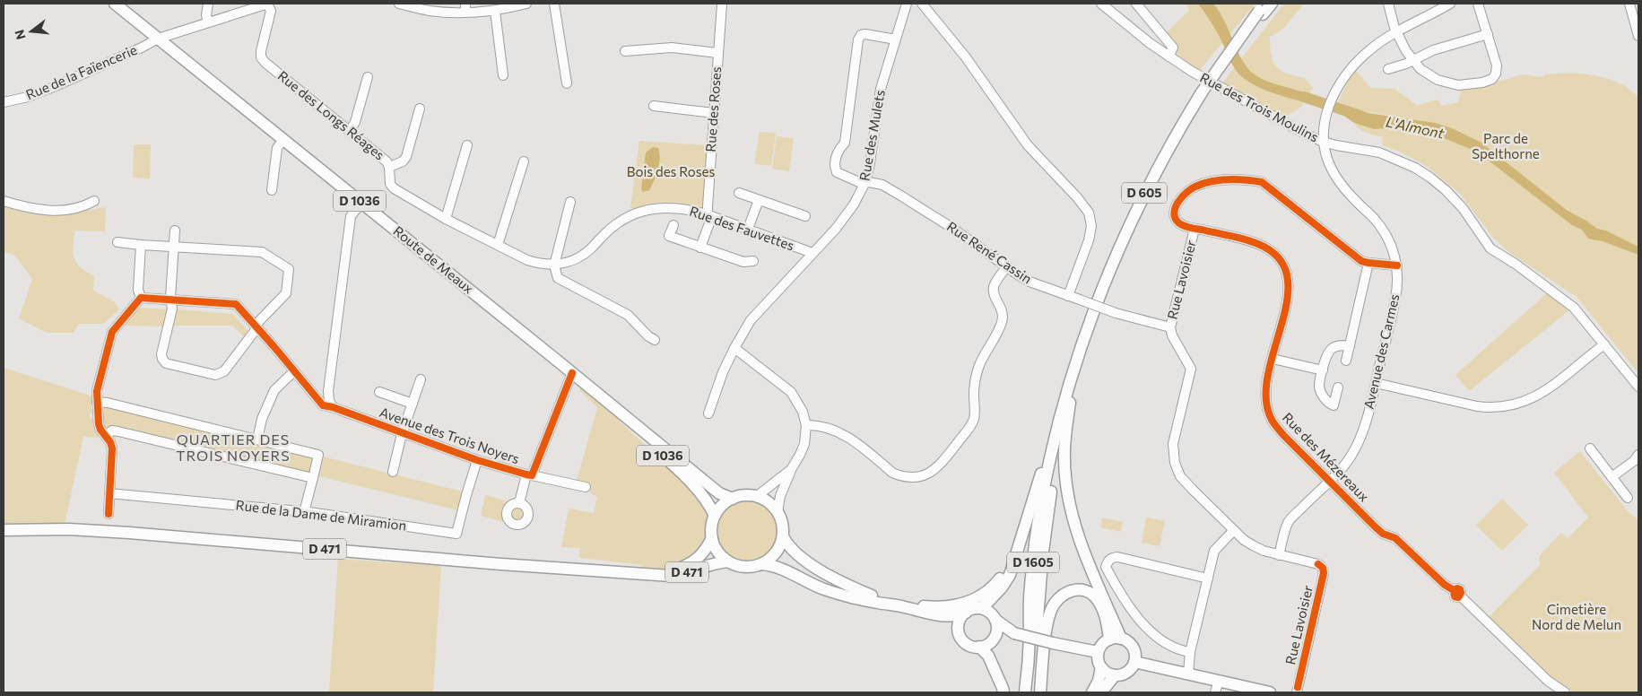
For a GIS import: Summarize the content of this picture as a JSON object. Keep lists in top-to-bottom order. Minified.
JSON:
{"streets":{"main road":["D 605","D 1036","Route de Meaux","D 471","D 1605"],"street":["Rue de la Faïencerie","Rue des Trois Moulins","Rue des Roses","Rue des Longs Réages","Rue des Mulets","Rue des Fauvettes","Rue René Cassin","Rue Lavoisier","Avenue des Carmes","Avenue des Trois Noyers","Rue des Mézereaux","Rue de la Dame de Miramion"]},"crossings":[["Rue de la Faïencerie","Route de Meaux"],["Rue des Trois Moulins","Avenue des Carmes"],["Rue des Roses","Rue des Fauvettes"],["Rue des Longs Réages","Rue des Fauvettes"],["Rue des Mulets","Rue des Fauvettes"],["Rue des Mulets","Rue René Cassin"],["D 605","D 1605"],["Rue René Cassin","Rue Lavoisier"],["Route de Meaux","Avenue des Trois Noyers"],["Route de Meaux","D 471"],["Rue Lavoisier","Avenue des Carmes"],["Rue Lavoisier","Rue des Mézereaux"],["Avenue des Carmes","Rue des Mézereaux"],["Avenue des Trois Noyers","Rue de la Dame de Miramion"]],"districts":["QUARTIER DES TROIS NOYERS"],"water":["L'Almont"],"parks":["Parc de Spelthorne","Bois des Roses","Cimetière Nord de Melun"],"north":"left"}
